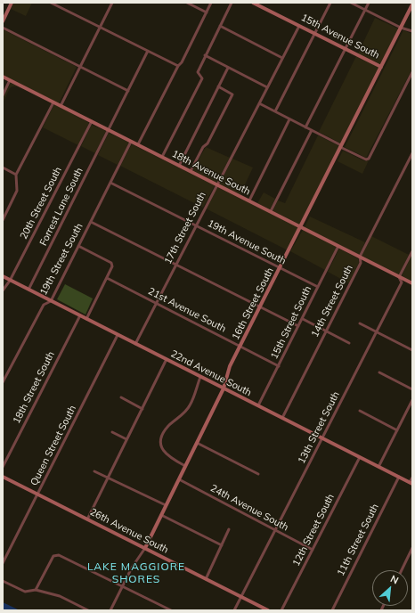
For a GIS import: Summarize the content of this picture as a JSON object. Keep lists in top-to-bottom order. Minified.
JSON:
{"streets":{"street":["15th Avenue South","18th Avenue South","20th Street South","Forrest Lane South","17th Street South","19th Avenue South","19th Street South","14th Street South","16th Street South","21st Avenue South","15th Street South","22nd Avenue South","18th Street South","13th Street South","Queen Street South","24th Avenue South","12th Street South","26th Avenue South","11th Street South"]},"crossings":[["15th Avenue South","17th Street South"],["15th Avenue South","16th Street South"],["18th Avenue South","20th Street South"],["18th Avenue South","Forrest Lane South"],["18th Avenue South","17th Street South"],["18th Avenue South","19th Street South"],["18th Avenue South","14th Street South"],["18th Avenue South","16th Street South"],["18th Avenue South","15th Street South"],["18th Avenue South","13th Street South"],["20th Street South","22nd Avenue South"],["Forrest Lane South","22nd Avenue South"],["17th Street South","19th Avenue South"],["17th Street South","21st Avenue South"],["17th Street South","22nd Avenue South"],["19th Avenue South","19th Street South"],["19th Avenue South","16th Street South"],["19th Avenue South","15th Street South"],["19th Street South","22nd Avenue South"],["14th Street South","22nd Avenue South"],["16th Street South","21st Avenue South"],["16th Street South","22nd Avenue South"],["16th Street South","24th Avenue South"],["16th Street South","26th Avenue South"],["21st Avenue South","15th Street South"],["15th Street South","22nd Avenue South"],["22nd Avenue South","18th Street South"],["22nd Avenue South","13th Street South"],["22nd Avenue South","Queen Street South"],["22nd Avenue South","12th Street South"],["22nd Avenue South","11th Street South"],["13th Street South","24th Avenue South"],["13th Street South","26th Avenue South"],["Queen Street South","26th Avenue South"],["24th Avenue South","12th Street South"]],"districts":["LAKE MAGGIORE SHORES"],"north":"top right"}
